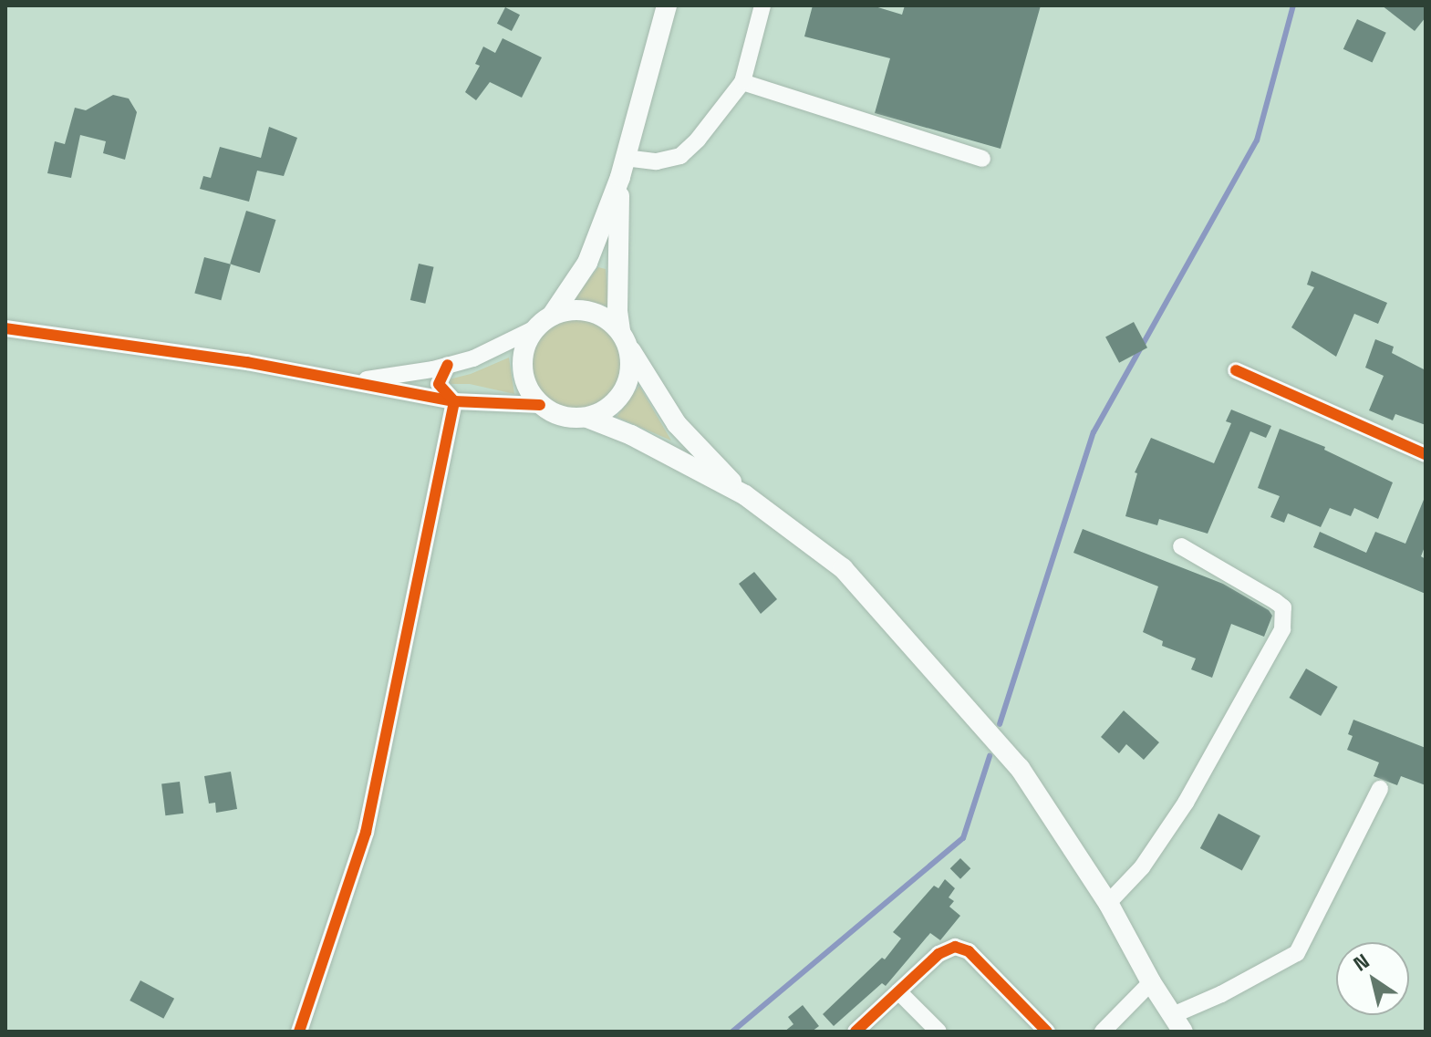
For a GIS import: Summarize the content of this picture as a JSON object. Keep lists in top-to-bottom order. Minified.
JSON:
{"north":"top left"}
